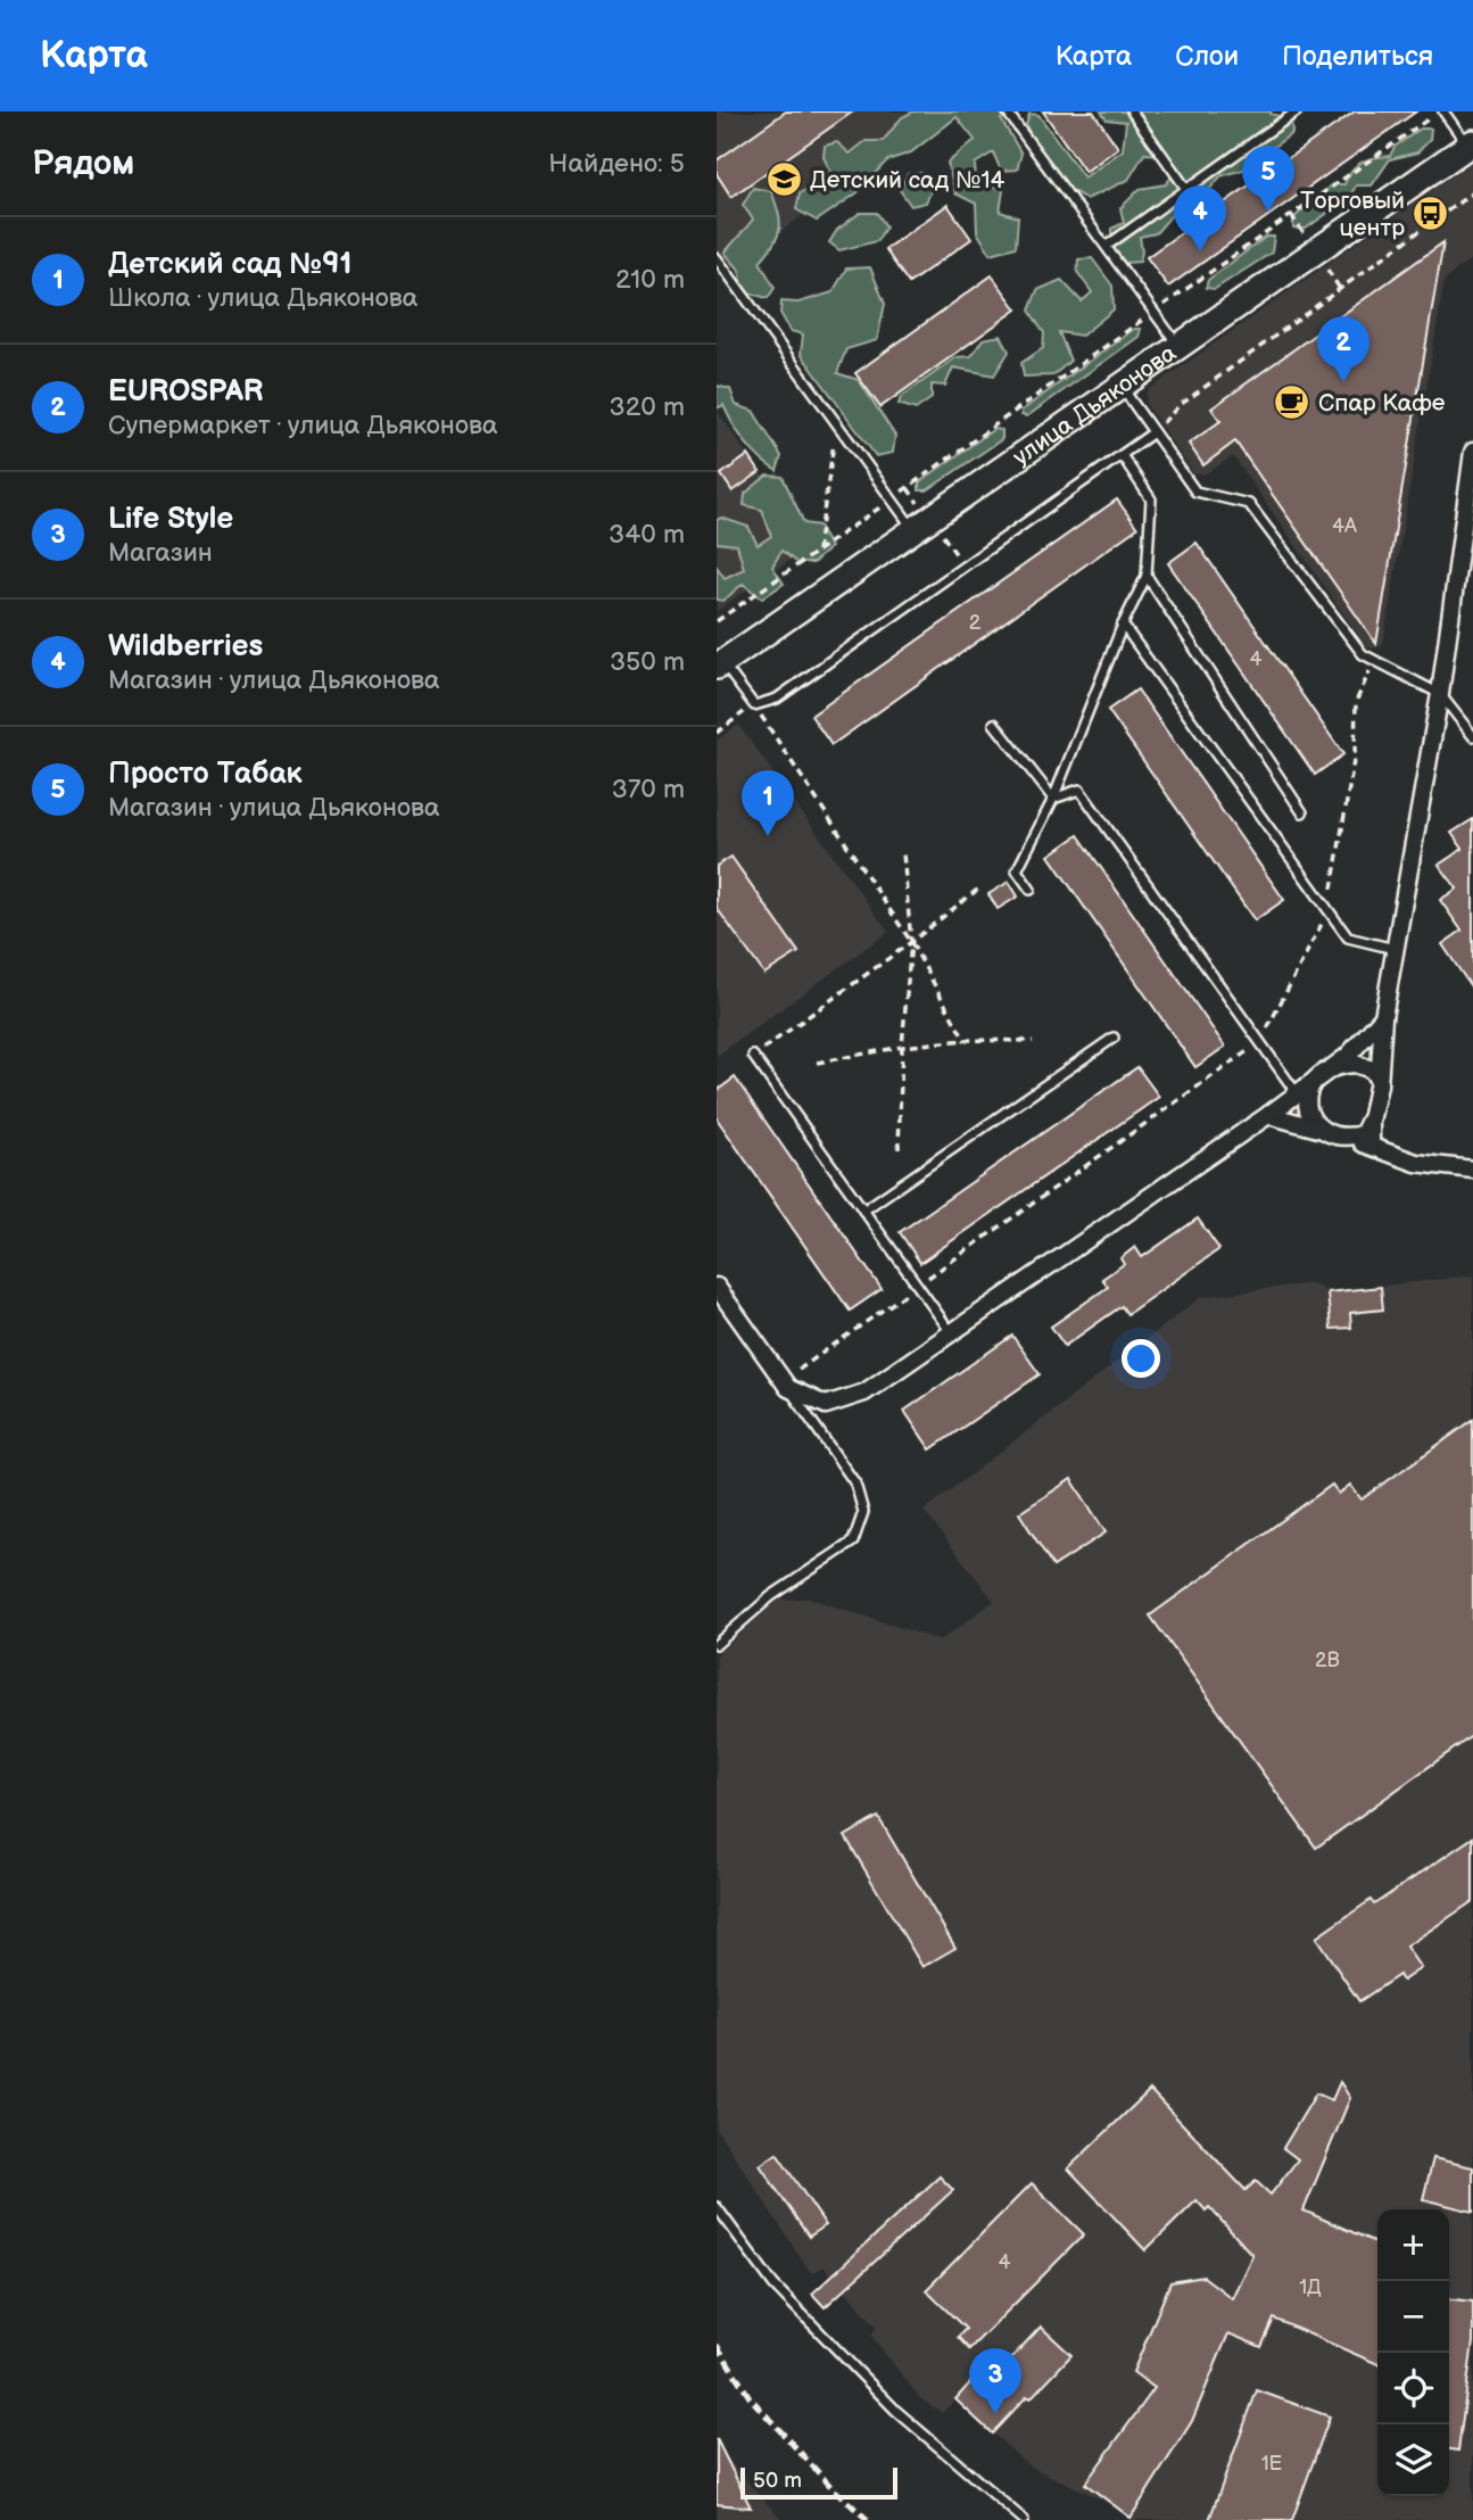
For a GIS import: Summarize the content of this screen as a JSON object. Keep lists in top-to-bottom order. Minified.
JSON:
{"streets":{"main road":["улица Дьяконова"]},"places":{"school or university":["Детский сад №14"],"bus stop":["Торговый центр"],"cafe":["Спар Кафе"]},"house_numbers":["4А","2","4","2В","4","1Д","1Е"],"scale_bar":"50 m","page":{"header":"Карта","nav":["Карта","Слои","Поделиться"],"heading":["Рядом","Найдено: 5"],"pins":["5","4","2","1","3"],"list":[{"mark":"1","name":"Детский сад №91","note":"Школа · улица Дьяконова","value":"210 m"},{"mark":"2","name":"EUROSPAR","note":"Супермаркет · улица Дьяконова","value":"320 m"},{"mark":"3","name":"Life Style","note":"Магазин","value":"340 m"},{"mark":"4","name":"Wildberries","note":"Магазин · улица Дьяконова","value":"350 m"},{"mark":"5","name":"Просто Табак","note":"Магазин · улица Дьяконова","value":"370 m"}],"map_buttons":["+","−"],"scale":"50 m"}}
